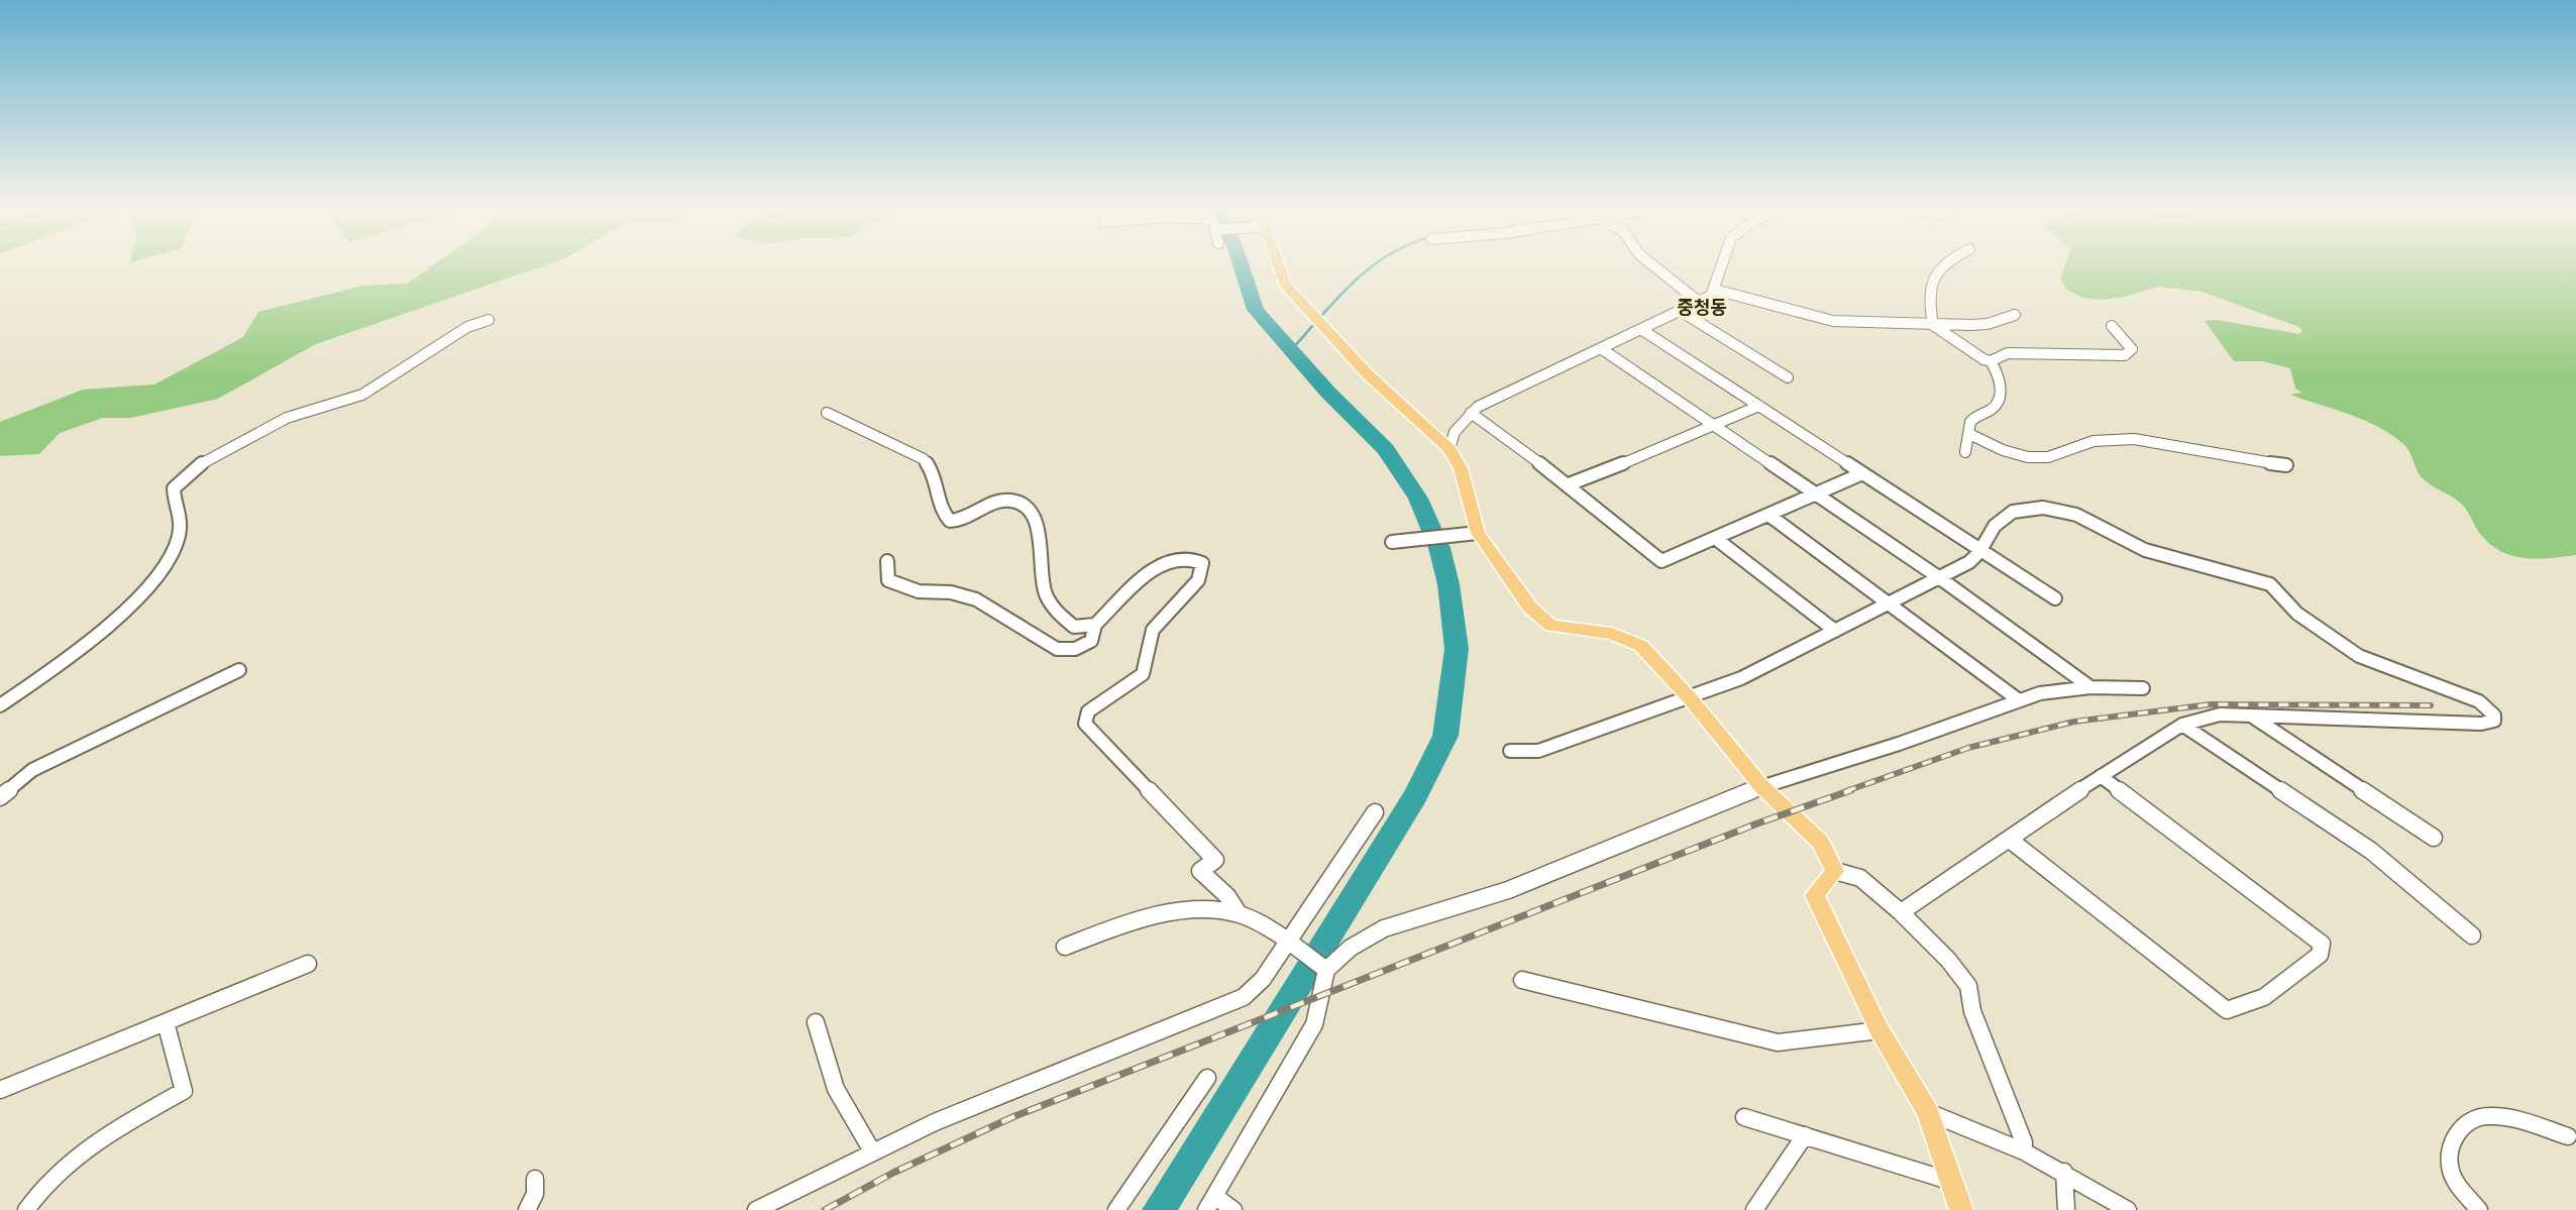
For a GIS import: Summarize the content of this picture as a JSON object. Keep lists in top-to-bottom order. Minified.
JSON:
{"districts":["중청동"]}
